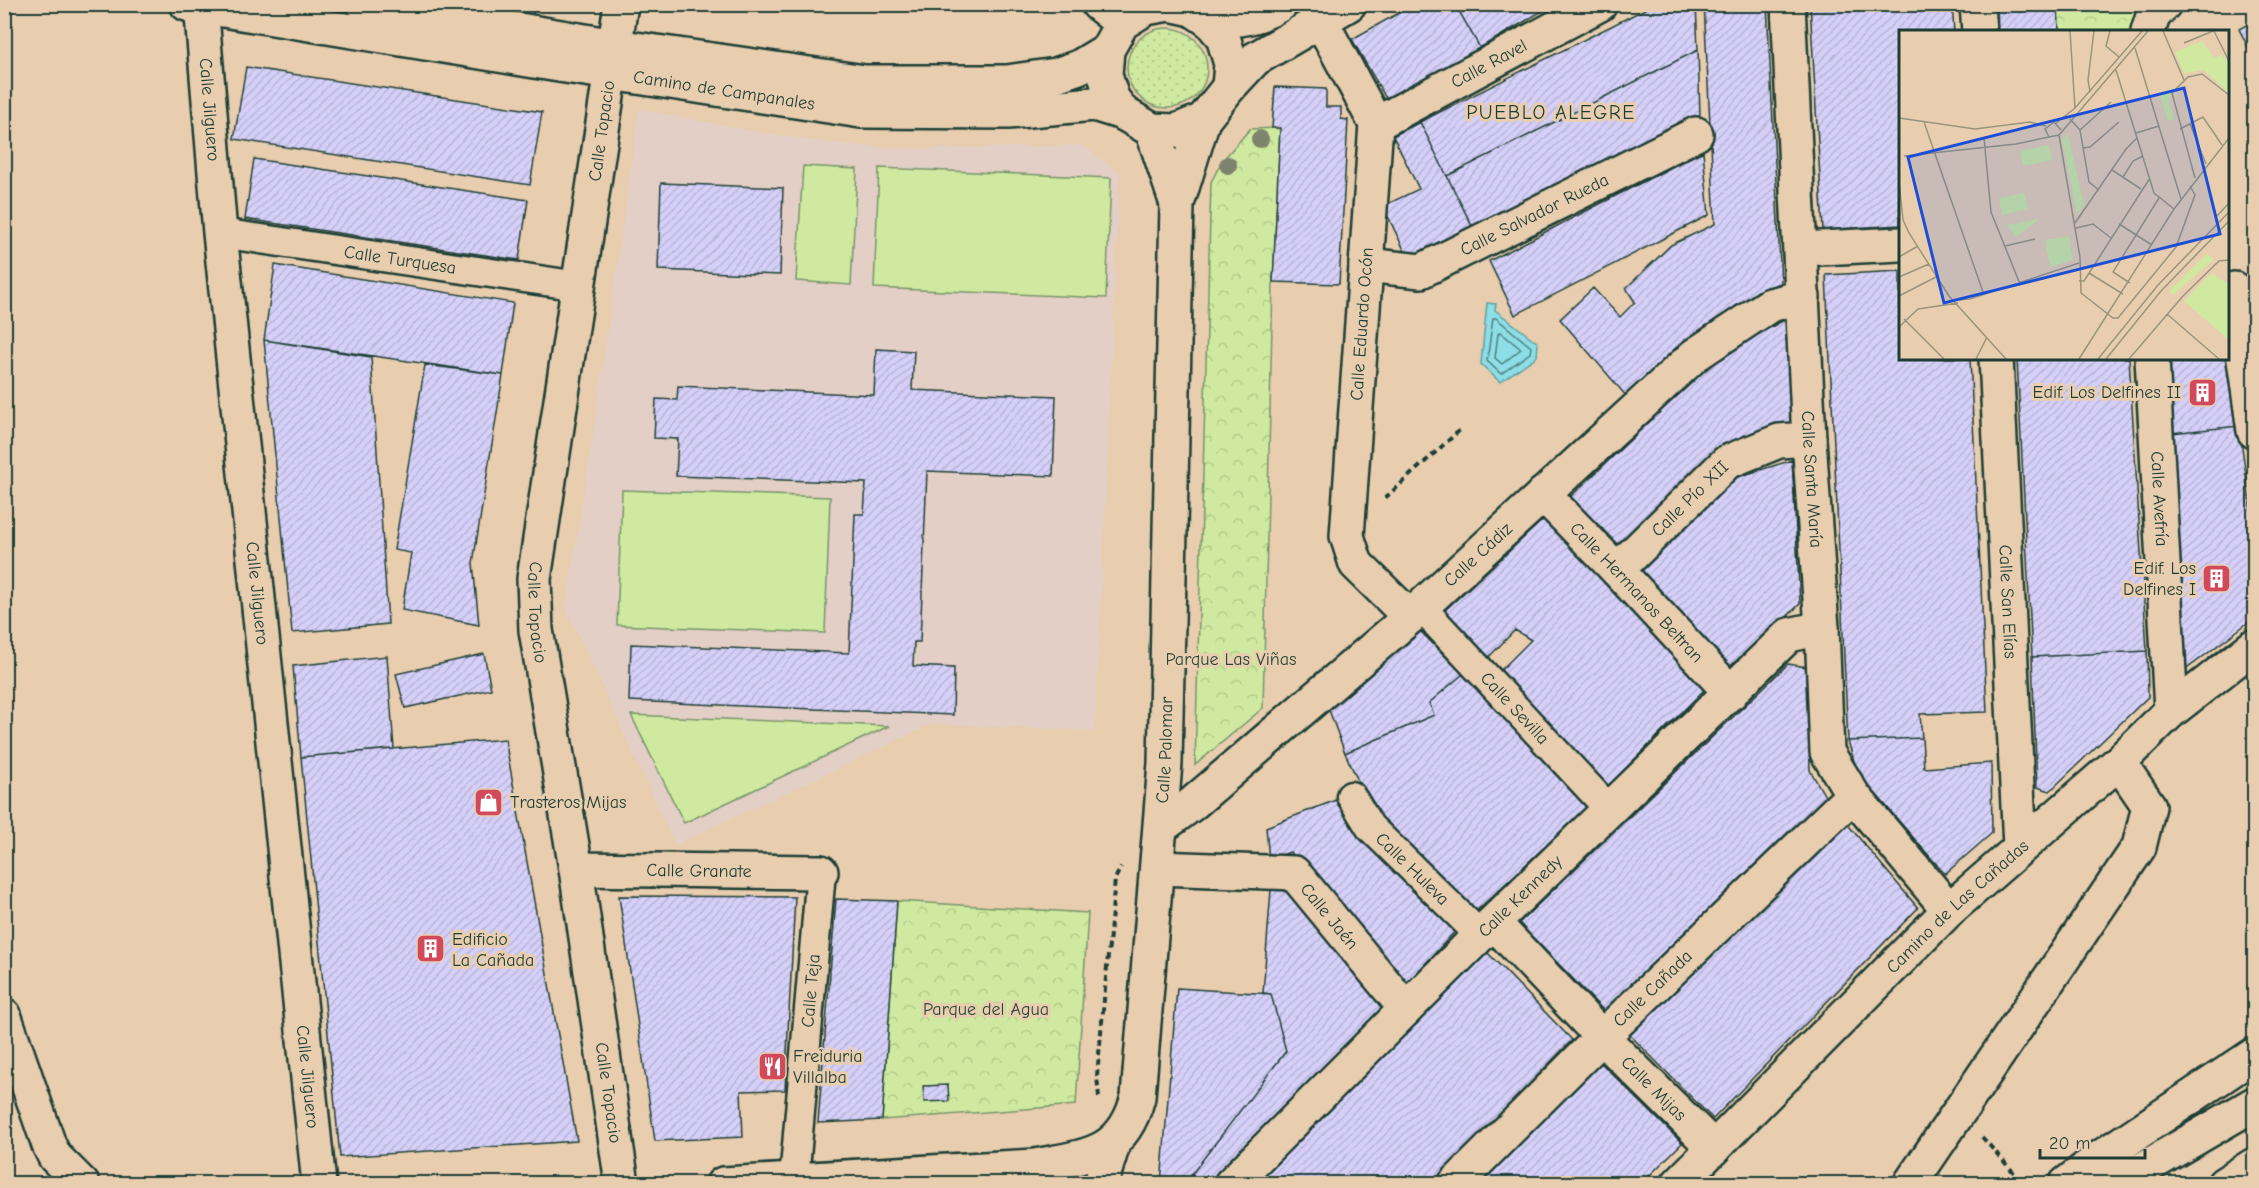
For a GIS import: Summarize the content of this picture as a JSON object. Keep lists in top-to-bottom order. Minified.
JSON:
{"streets":{"main road":["Calle Ravel","Camino de Campanales","Calle Jilguero","Calle Topacio","Calle Salvador Rueda","Calle Eduardo Ocón","Calle Santa María","Calle Pío XII","Calle Avefría","Calle Cádiz","Calle Hermanos Beltran","Calle San Elías","Calle Palomar","Calle Granate","Calle Kennedy","Camino de Las Cañadas","Calle Jaén","Calle Cañada","Calle Mijas"],"street":["Calle Turquesa","Calle Sevilla","Calle Huleva","Calle Teja"]},"crossings":[["Calle Ravel","Calle Eduardo Ocón"],["Camino de Campanales","Calle Jilguero"],["Camino de Campanales","Calle Topacio"],["Camino de Campanales","Calle Palomar"],["Calle Jilguero","Calle Turquesa"],["Calle Topacio","Calle Turquesa"],["Calle Topacio","Calle Granate"],["Calle Salvador Rueda","Calle Eduardo Ocón"],["Calle Eduardo Ocón","Calle Cádiz"],["Calle Eduardo Ocón","Calle Sevilla"],["Calle Santa María","Calle Pío XII"],["Calle Santa María","Calle Cádiz"],["Calle Santa María","Calle Kennedy"],["Calle Santa María","Camino de Las Cañadas"],["Calle Santa María","Calle Cañada"],["Calle Pío XII","Calle Hermanos Beltran"],["Calle Avefría","Camino de Las Cañadas"],["Calle Cádiz","Calle Hermanos Beltran"],["Calle Cádiz","Calle Sevilla"],["Calle Cádiz","Calle Palomar"],["Calle Hermanos Beltran","Calle Kennedy"],["Calle San Elías","Camino de Las Cañadas"],["Calle Sevilla","Calle Kennedy"],["Calle Palomar","Calle Jaén"],["Calle Huleva","Calle Kennedy"],["Calle Huleva","Calle Mijas"],["Calle Granate","Calle Teja"],["Calle Kennedy","Calle Jaén"],["Calle Kennedy","Calle Mijas"],["Camino de Las Cañadas","Calle Mijas"],["Calle Cañada","Calle Mijas"]],"districts":["PUEBLO ALEGRE"],"parks":["Parque Las Viñas","Parque del Agua"],"places":{"building":["Edif. Los Delfines II","Edif. Los Delfines I","Edificio La Cañada"],"shop":["Trasteros Mijas"],"restaurant":["Freiduria Villalba"]},"scale_bar":"20 m"}
